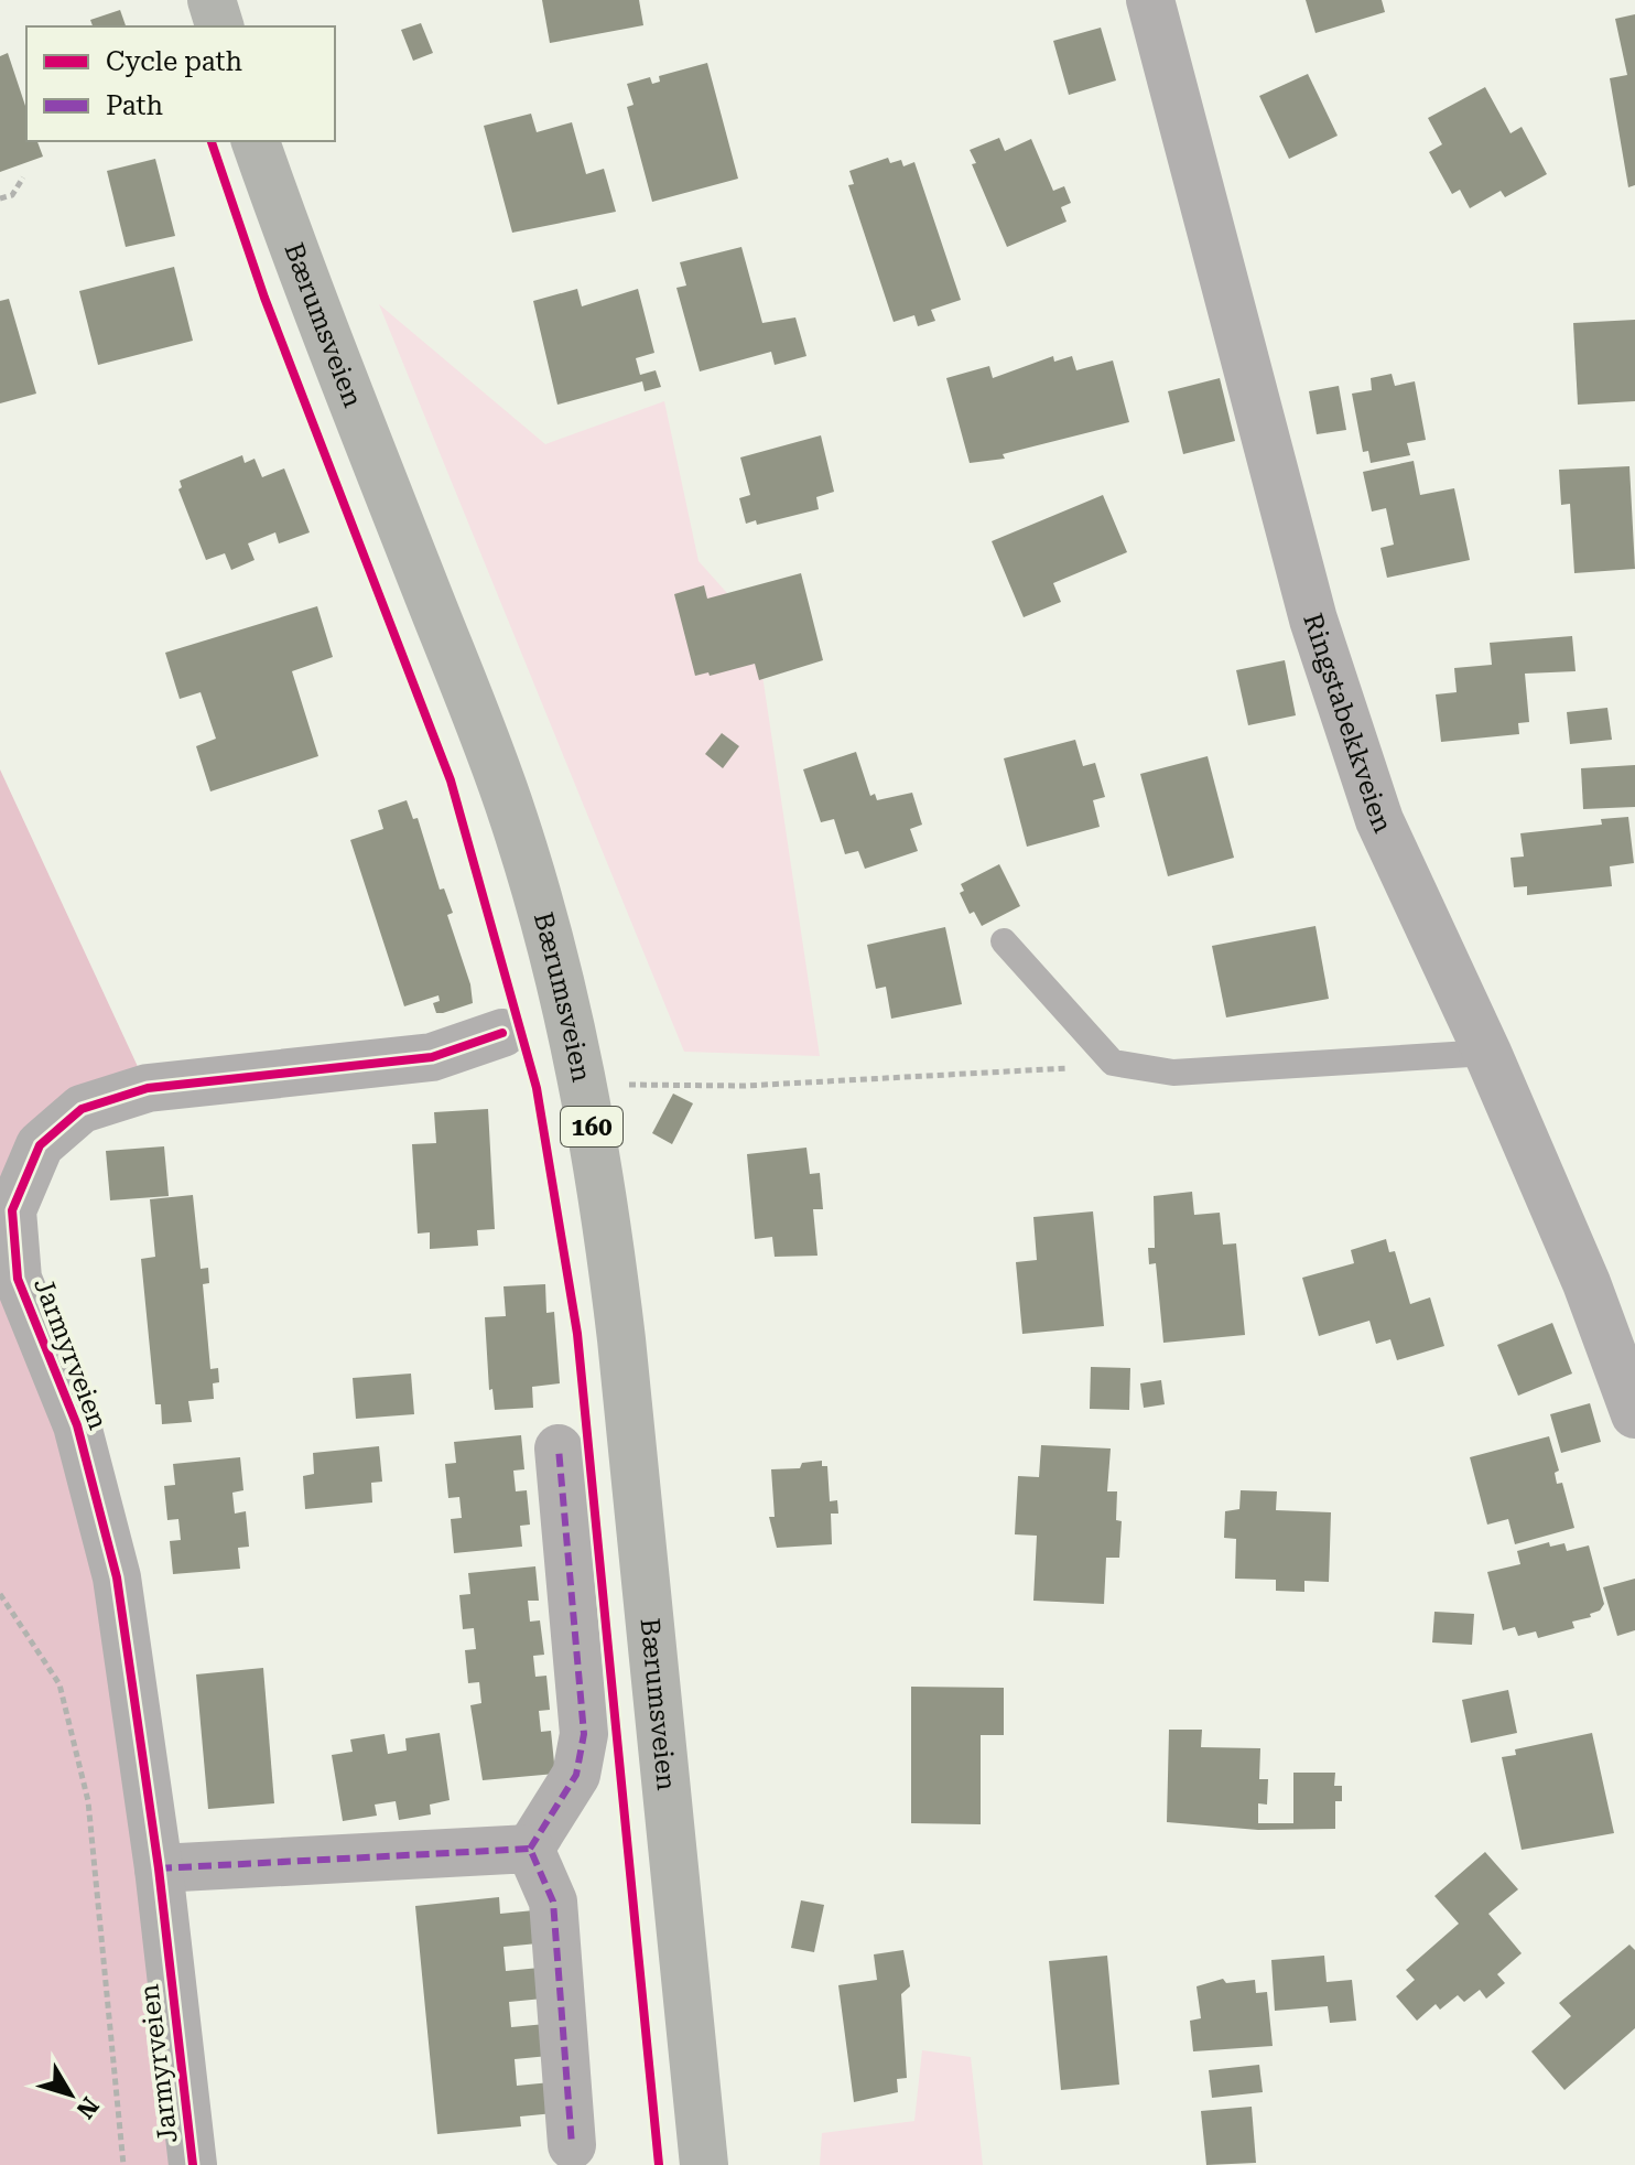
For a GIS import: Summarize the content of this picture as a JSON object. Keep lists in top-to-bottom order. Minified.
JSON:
{"streets":{"main road":["Bærumsveien","160"],"street":["Ringstabekkveien","Jarmyrveien"]},"legend":["Cycle path","Path"],"north":"bottom right"}
